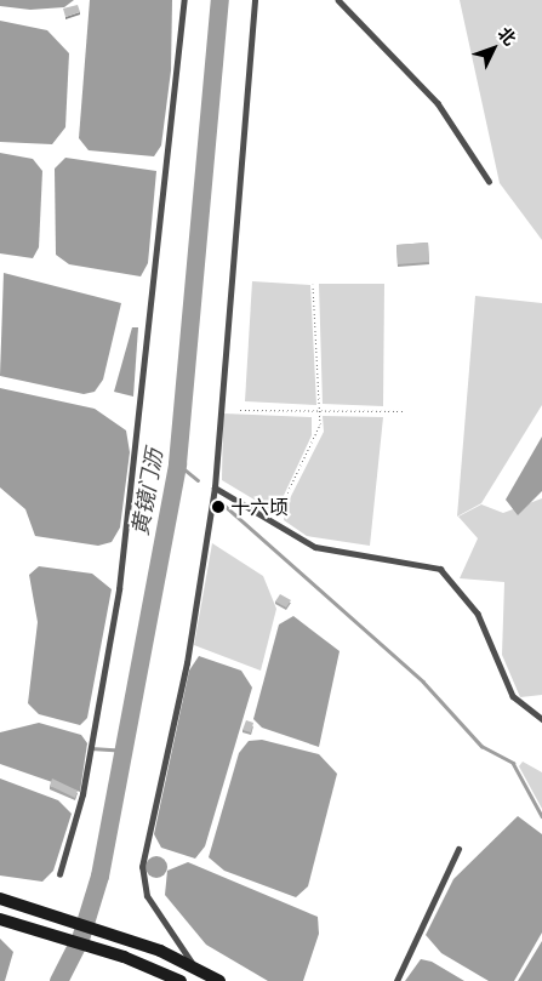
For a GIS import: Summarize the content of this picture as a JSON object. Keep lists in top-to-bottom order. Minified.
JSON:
{"water":["黄镜门沥"],"places":["十六顷"],"north":"top right"}
